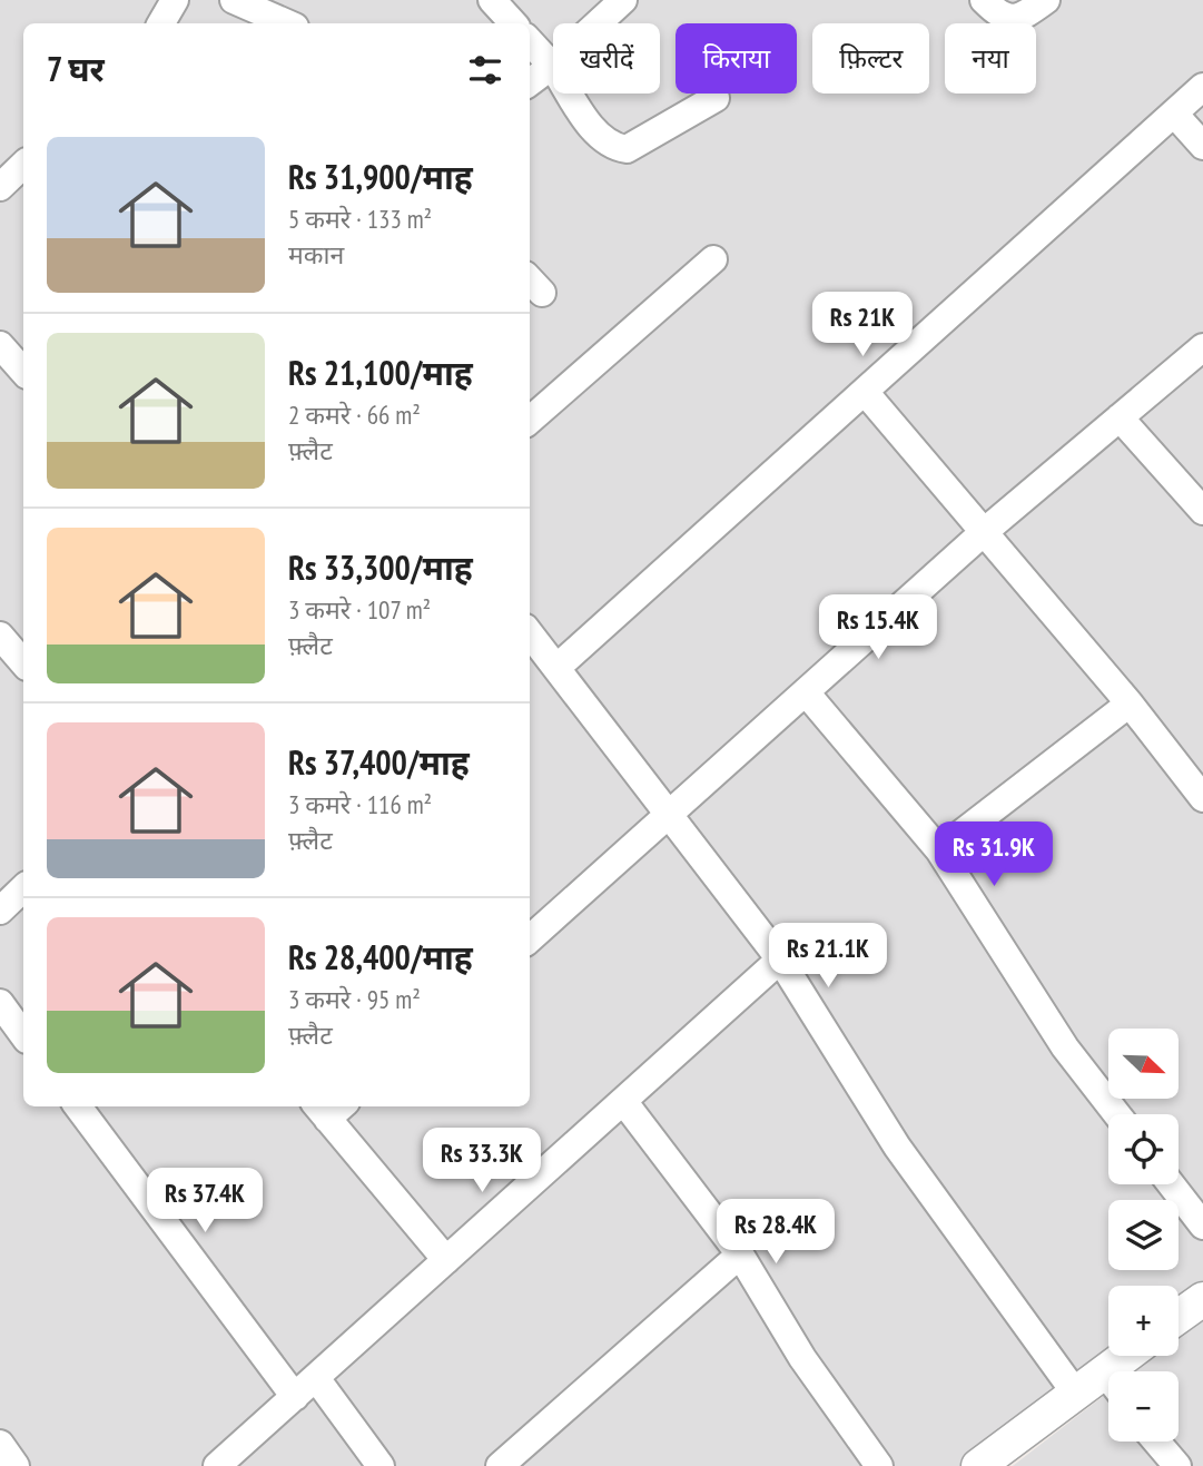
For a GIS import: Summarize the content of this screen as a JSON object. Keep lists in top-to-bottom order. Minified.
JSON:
{"north":"bottom right","page":{"chip":["खरीदें","किराया","फ़िल्टर","नया"],"heading":"7 घर","list":[{"name":"Rs 31,900/माह","note":"5 कमरे · 133 m² · मकान"},{"name":"Rs 21,100/माह","note":"2 कमरे · 66 m² · फ़्लैट"},{"name":"Rs 33,300/माह","note":"3 कमरे · 107 m² · फ़्लैट"},{"name":"Rs 37,400/माह","note":"3 कमरे · 116 m² · फ़्लैट"},{"name":"Rs 28,400/माह","note":"3 कमरे · 95 m² · फ़्लैट"}],"price":["Rs 21K","Rs 15.4K","Rs 31.9K","Rs 21.1K","Rs 33.3K","Rs 37.4K","Rs 28.4K"],"map_buttons":["+","−"]}}
